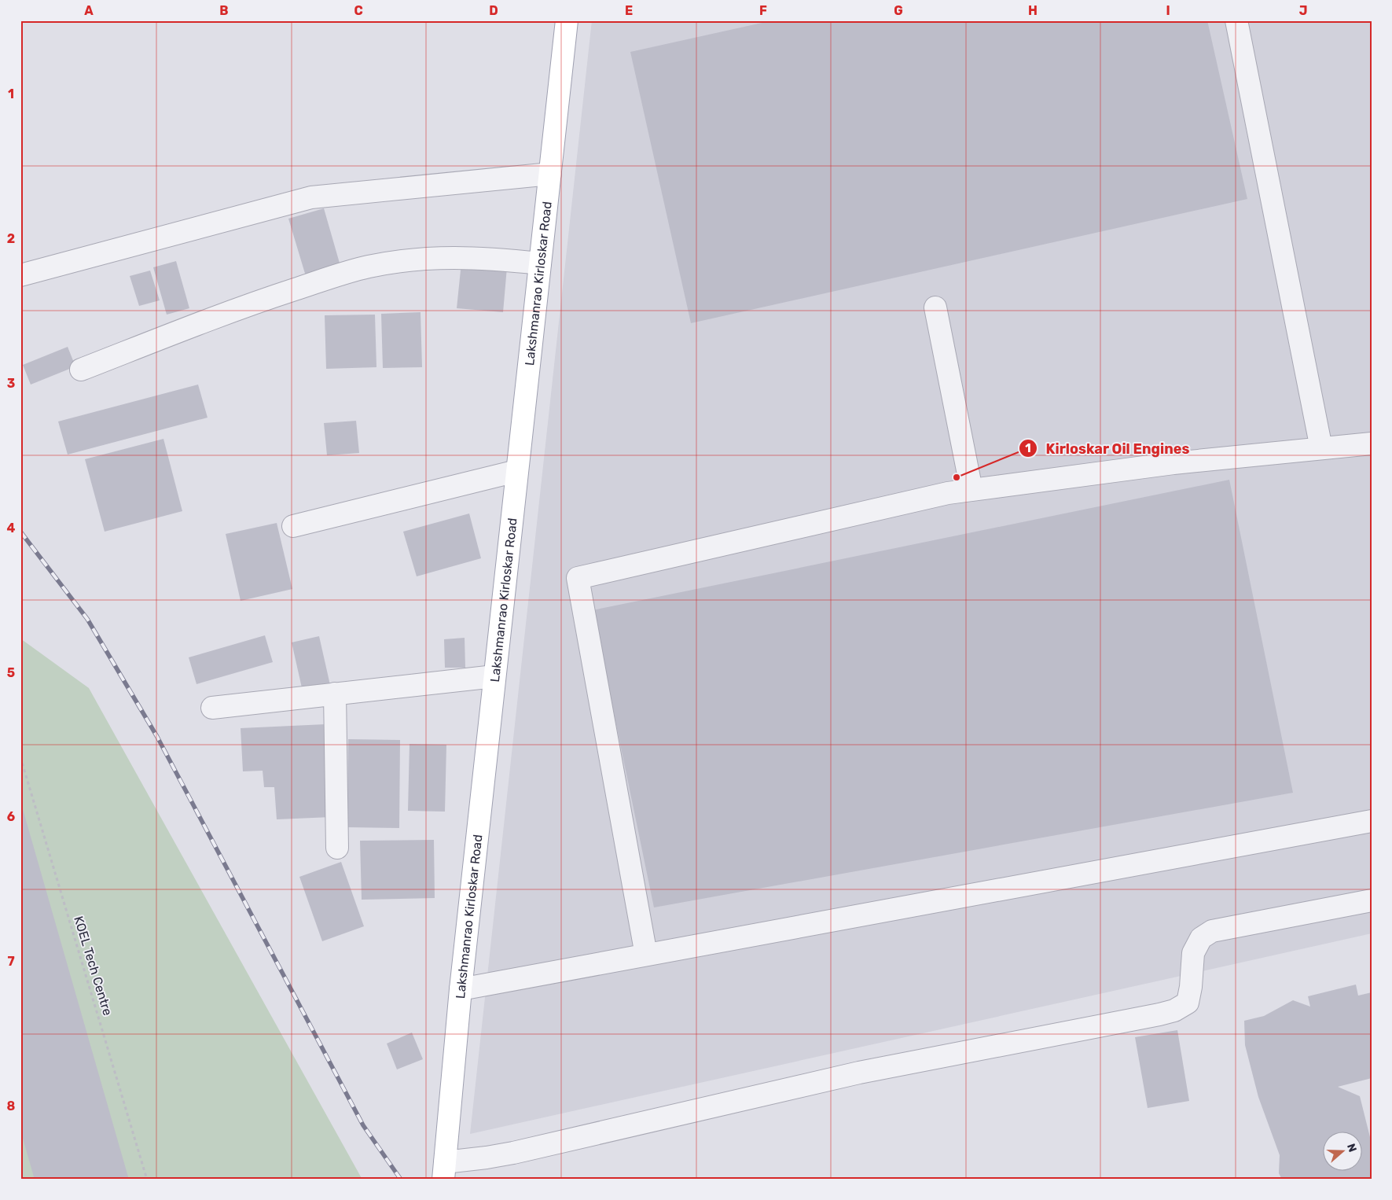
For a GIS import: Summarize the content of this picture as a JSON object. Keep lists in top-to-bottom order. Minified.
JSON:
{"streets":{"main road":["Lakshmanrao Kirloskar Road"],"path":["KOEL Tech Centre"]},"places":["Kirloskar Oil Engines"],"north":"right","grid":{"columns":["A","B","C","D","E","F","G","H","I","J"],"rows":["1","2","3","4","5","6","7","8"]}}
